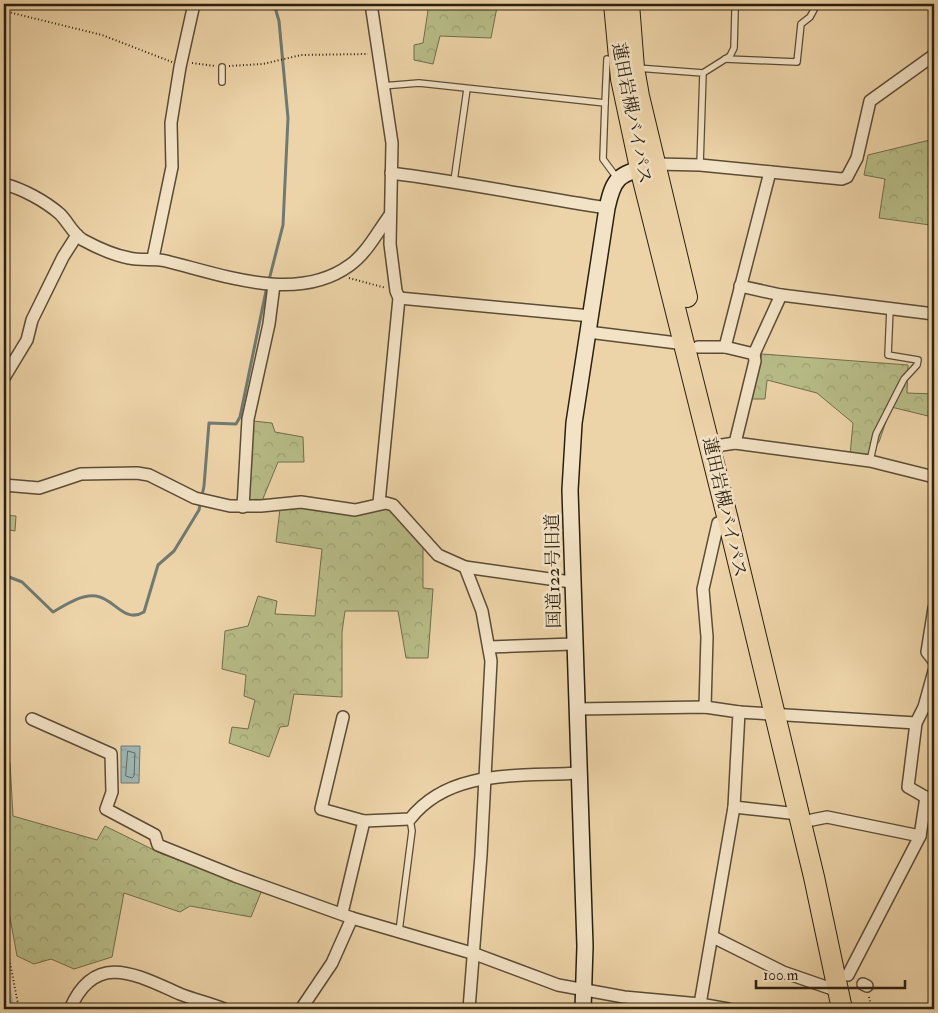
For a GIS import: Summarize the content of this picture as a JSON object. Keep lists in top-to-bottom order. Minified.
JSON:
{"streets":{"highway":["蓮田岩槻バイパス"],"street":["国道122号旧道"]},"scale_bar":"100 m"}
